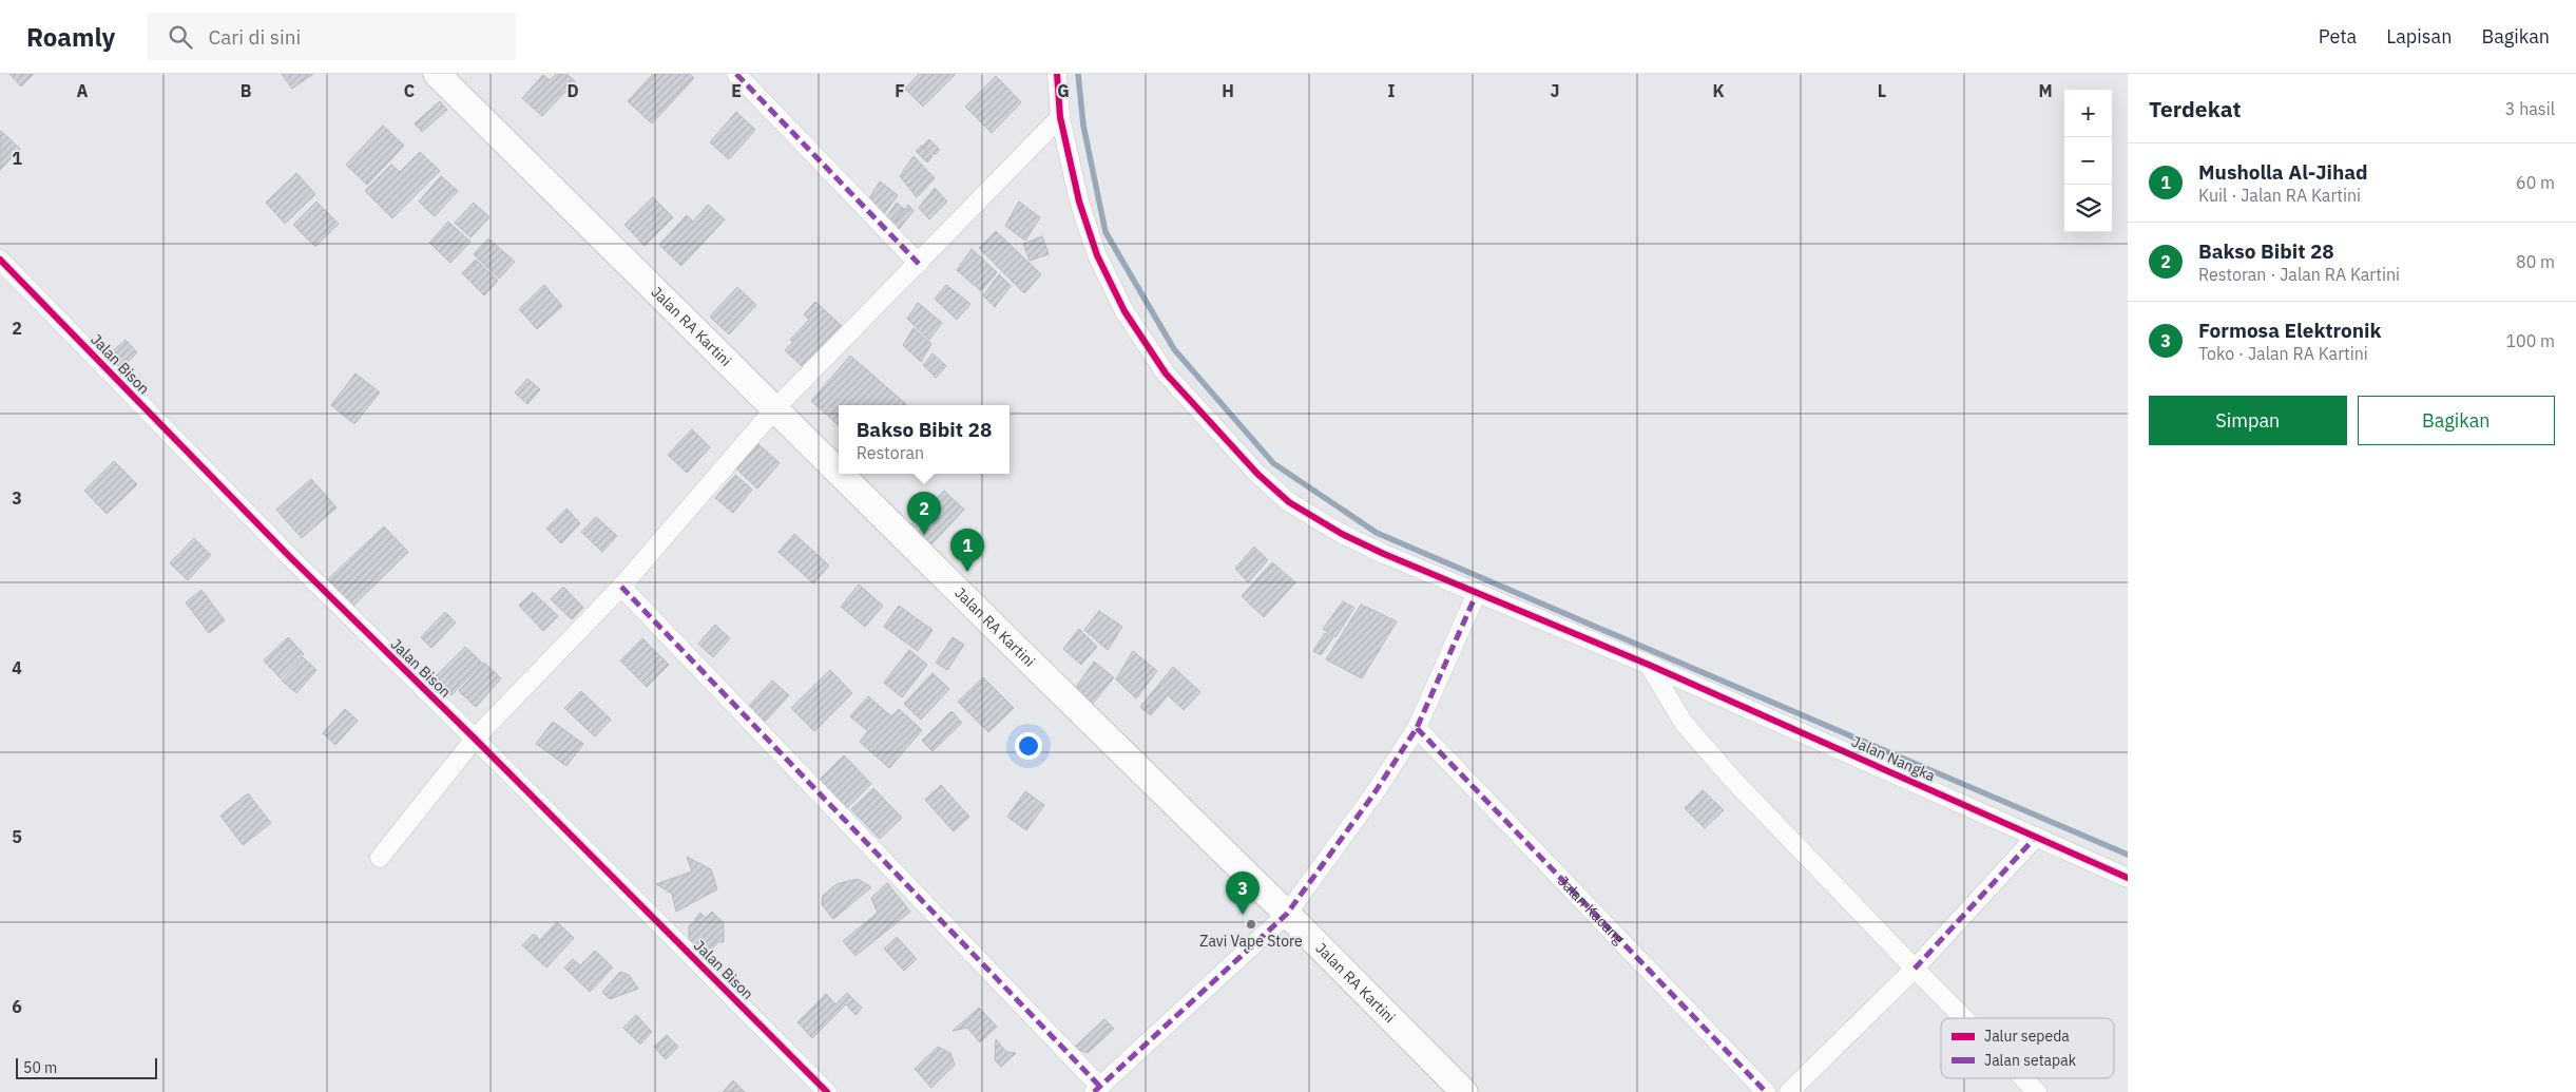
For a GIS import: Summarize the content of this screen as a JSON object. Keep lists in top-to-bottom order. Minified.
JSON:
{"streets":{"main road":["Jalan RA Kartini"],"street":["Jalan Bison","Jalan Nangka","Jalan Kacang"]},"places":["Zavi Vape Store"],"legend":["Jalur sepeda","Jalan setapak"],"scale_bar":"50 m","page":{"header":"Roamly","search":"Cari di sini","nav":["Peta","Lapisan","Bagikan"],"heading":["Terdekat","3 hasil"],"map_buttons":["+","−"],"list":[{"mark":"1","name":"Musholla Al-Jihad","note":"Kuil · Jalan RA Kartini","value":"60 m"},{"mark":"2","name":"Bakso Bibit 28","note":"Restoran · Jalan RA Kartini","value":"80 m"},{"mark":"3","name":"Formosa Elektronik","note":"Toko · Jalan RA Kartini","value":"100 m"}],"buttons":["Simpan","Bagikan"],"popup":["Bakso Bibit 28","Restoran"],"pins":["2","1","3"],"scale":"50 m"},"grid":{"columns":["A","B","C","D","E","F","G","H","I","J","K","L","M"],"rows":["1","2","3","4","5","6"]}}
